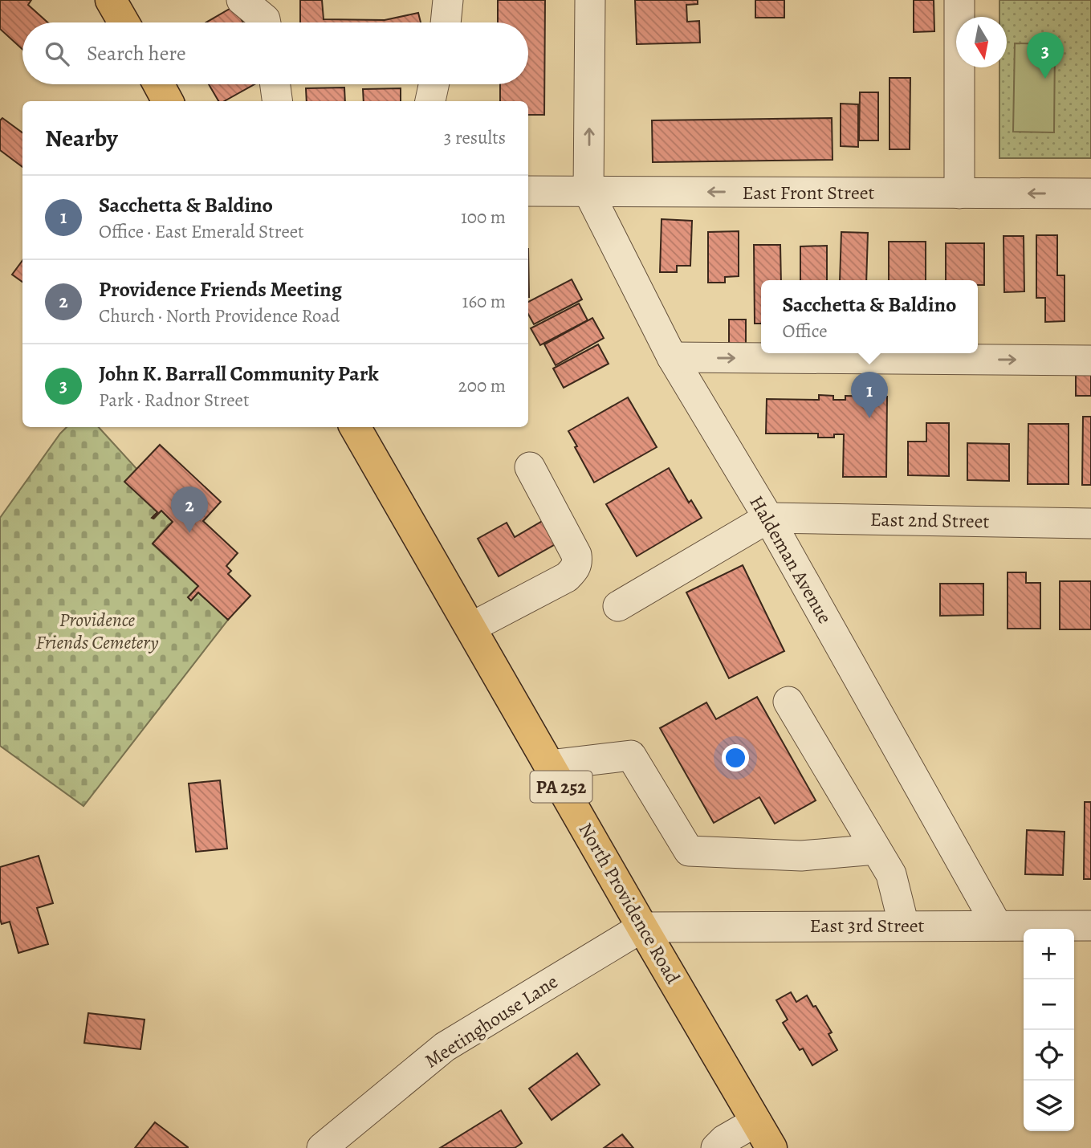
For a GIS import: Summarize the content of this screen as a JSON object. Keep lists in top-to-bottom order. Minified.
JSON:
{"streets":{"main road":["PA 252","North Providence Road"],"street":["East Front Street","East 2nd Street","Haldeman Avenue","East 3rd Street","Meetinghouse Lane"]},"crossings":[["East Front Street","Haldeman Avenue"],["East 2nd Street","Haldeman Avenue"],["Haldeman Avenue","East 3rd Street"],["North Providence Road","East 3rd Street"],["North Providence Road","Meetinghouse Lane"],["East 3rd Street","Meetinghouse Lane"]],"parks":["Providence Friends Cemetery"],"north":"bottom","page":{"search":"Search here","pins":["3","1","2"],"heading":["Nearby","3 results"],"list":[{"mark":"1","name":"Sacchetta & Baldino","note":"Office · East Emerald Street","value":"100 m"},{"mark":"2","name":"Providence Friends Meeting","note":"Church · North Providence Road","value":"160 m"},{"mark":"3","name":"John K. Barrall Community Park","note":"Park · Radnor Street","value":"200 m"}],"popup":["Sacchetta & Baldino","Office"],"map_buttons":["+","−"]}}
